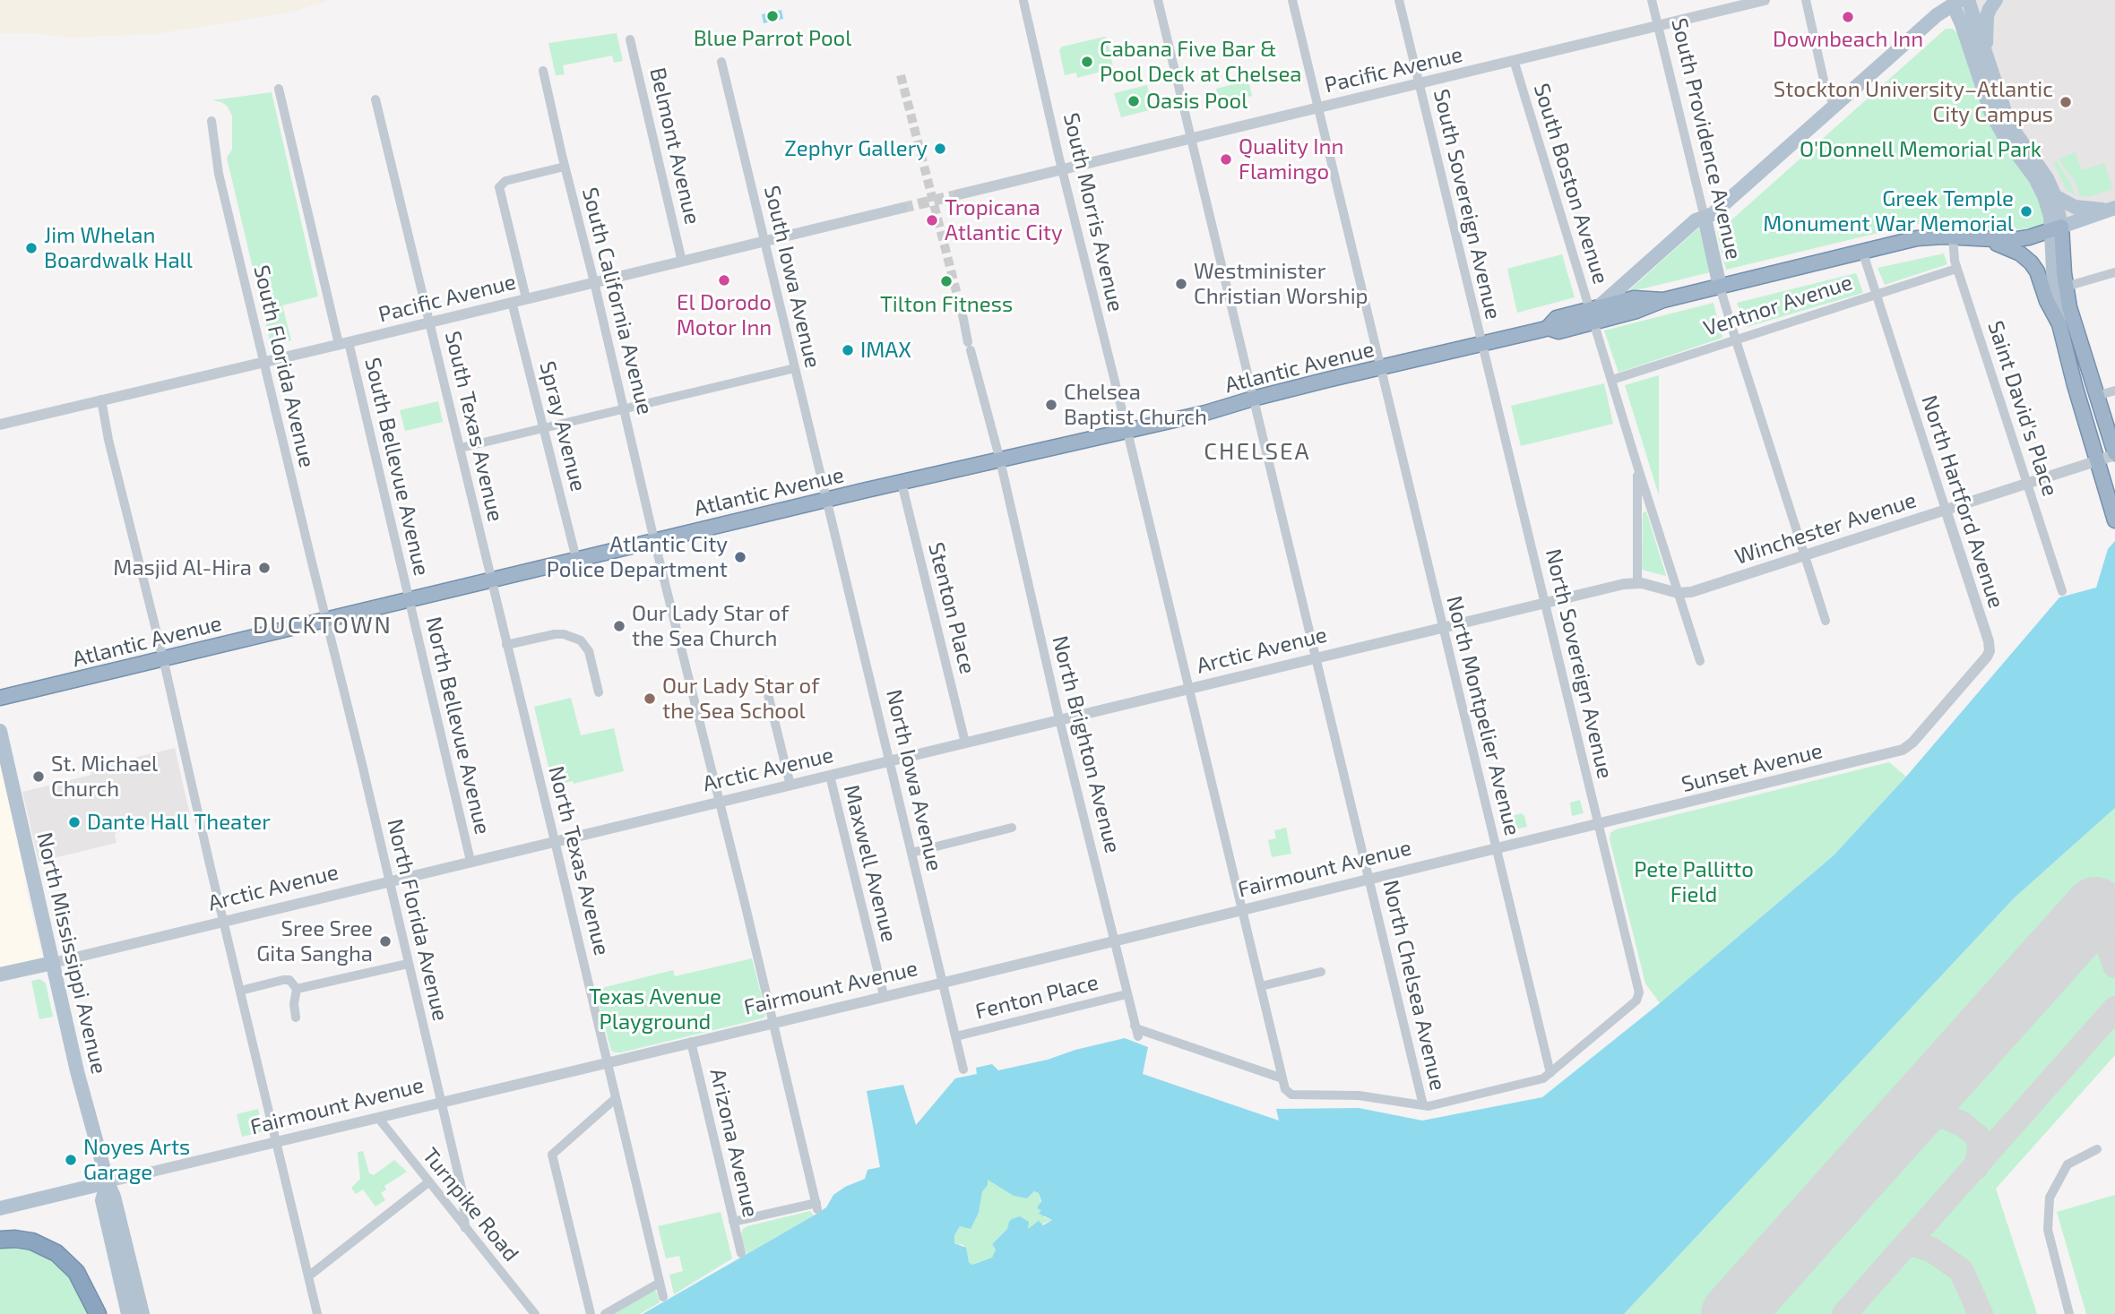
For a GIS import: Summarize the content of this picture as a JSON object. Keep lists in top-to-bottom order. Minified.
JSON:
{"streets":{"highway":["Atlantic Avenue"],"main road":["South Providence Avenue","Arctic Avenue","Fairmount Avenue","North Mississippi Avenue"],"street":["Pacific Avenue","Belmont Avenue","South Boston Avenue","South Sovereign Avenue","South Morris Avenue","South Iowa Avenue","South California Avenue","Ventnor Avenue","South Florida Avenue","Saint David's Place","South Texas Avenue","Spray Avenue","South Bellevue Avenue","North Hartford Avenue","Winchester Avenue","Stenton Place","North Sovereign Avenue","North Montpelier Avenue","North Bellevue Avenue","North Brighton Avenue","Sunset Avenue","North Iowa Avenue","North Texas Avenue","Maxwell Avenue","North Florida Avenue","North Chelsea Avenue","Fenton Place","Arizona Avenue","Turnpike Road"]},"crossings":[["Pacific Avenue","South Providence Avenue"],["Pacific Avenue","Belmont Avenue"],["Pacific Avenue","South Boston Avenue"],["Pacific Avenue","South Sovereign Avenue"],["Pacific Avenue","South Morris Avenue"],["Pacific Avenue","South Iowa Avenue"],["Pacific Avenue","South California Avenue"],["Pacific Avenue","South Florida Avenue"],["Pacific Avenue","South Texas Avenue"],["Pacific Avenue","Spray Avenue"],["Pacific Avenue","South Bellevue Avenue"],["Pacific Avenue","North Montpelier Avenue"],["Pacific Avenue","North Chelsea Avenue"],["South Providence Avenue","Atlantic Avenue"],["South Boston Avenue","Ventnor Avenue"],["South Boston Avenue","Atlantic Avenue"],["South Sovereign Avenue","Atlantic Avenue"],["South Sovereign Avenue","North Sovereign Avenue"],["South Morris Avenue","Atlantic Avenue"],["South Morris Avenue","Arctic Avenue"],["South Morris Avenue","Fairmount Avenue"],["South Iowa Avenue","Atlantic Avenue"],["South Iowa Avenue","North Iowa Avenue"],["South California Avenue","Atlantic Avenue"],["South California Avenue","Arctic Avenue"],["South California Avenue","Fairmount Avenue"],["South California Avenue","Arizona Avenue"],["Ventnor Avenue","Saint David's Place"],["Ventnor Avenue","North Hartford Avenue"],["South Florida Avenue","Atlantic Avenue"],["South Florida Avenue","North Florida Avenue"],["Atlantic Avenue","South Texas Avenue"],["Atlantic Avenue","Spray Avenue"],["Atlantic Avenue","South Bellevue Avenue"],["Atlantic Avenue","Stenton Place"],["Atlantic Avenue","North Sovereign Avenue"],["Atlantic Avenue","North Montpelier Avenue"],["Atlantic Avenue","North Bellevue Avenue"],["Atlantic Avenue","North Brighton Avenue"],["Atlantic Avenue","North Iowa Avenue"],["Atlantic Avenue","North Texas Avenue"],["Atlantic Avenue","North Florida Avenue"],["Atlantic Avenue","North Chelsea Avenue"],["Saint David's Place","Winchester Avenue"],["South Texas Avenue","North Texas Avenue"],["South Bellevue Avenue","North Bellevue Avenue"],["North Hartford Avenue","Winchester Avenue"],["North Hartford Avenue","Sunset Avenue"],["Winchester Avenue","Arctic Avenue"],["Winchester Avenue","North Sovereign Avenue"],["Stenton Place","Arctic Avenue"],["Arctic Avenue","North Sovereign Avenue"],["Arctic Avenue","North Montpelier Avenue"],["Arctic Avenue","North Bellevue Avenue"],["Arctic Avenue","North Brighton Avenue"],["Arctic Avenue","North Iowa Avenue"],["Arctic Avenue","North Texas Avenue"],["Arctic Avenue","Maxwell Avenue"],["Arctic Avenue","North Florida Avenue"],["Arctic Avenue","North Mississippi Avenue"],["Arctic Avenue","North Chelsea Avenue"],["North Sovereign Avenue","North Montpelier Avenue"],["North Sovereign Avenue","Sunset Avenue"],["North Sovereign Avenue","Fairmount Avenue"],["North Montpelier Avenue","Fairmount Avenue"],["North Brighton Avenue","Fairmount Avenue"],["North Brighton Avenue","Fenton Place"],["Sunset Avenue","Fairmount Avenue"],["North Iowa Avenue","Fairmount Avenue"],["North Iowa Avenue","Fenton Place"],["North Texas Avenue","Fairmount Avenue"],["Maxwell Avenue","Fairmount Avenue"],["Fairmount Avenue","North Florida Avenue"],["Fairmount Avenue","North Mississippi Avenue"],["Fairmount Avenue","North Chelsea Avenue"],["Fairmount Avenue","Arizona Avenue"],["Fairmount Avenue","Turnpike Road"],["North Florida Avenue","Turnpike Road"]],"districts":["CHELSEA","DUCKTOWN"],"parks":["O'Donnell Memorial Park","Pete Pallitto Field","Texas Avenue Playground"],"places":["Blue Parrot Pool","Downbeach Inn","Cabana Five Bar & Pool Deck at Chelsea","Oasis Pool","Stockton University–Atlantic City Campus","Zephyr Gallery","Quality Inn Flamingo","Greek Temple Monument War Memorial","Tropicana Atlantic City","Jim Whelan Boardwalk Hall","El Dorodo Motor Inn","Tilton Fitness","Westminister Christian Worship","IMAX","Chelsea Baptist Church","Atlantic City Police Department","Masjid Al-Hira","Our Lady Star of the Sea Church","Our Lady Star of the Sea School","St. Michael Church","Dante Hall Theater","Sree Sree Gita Sangha","Noyes Arts Garage"]}
